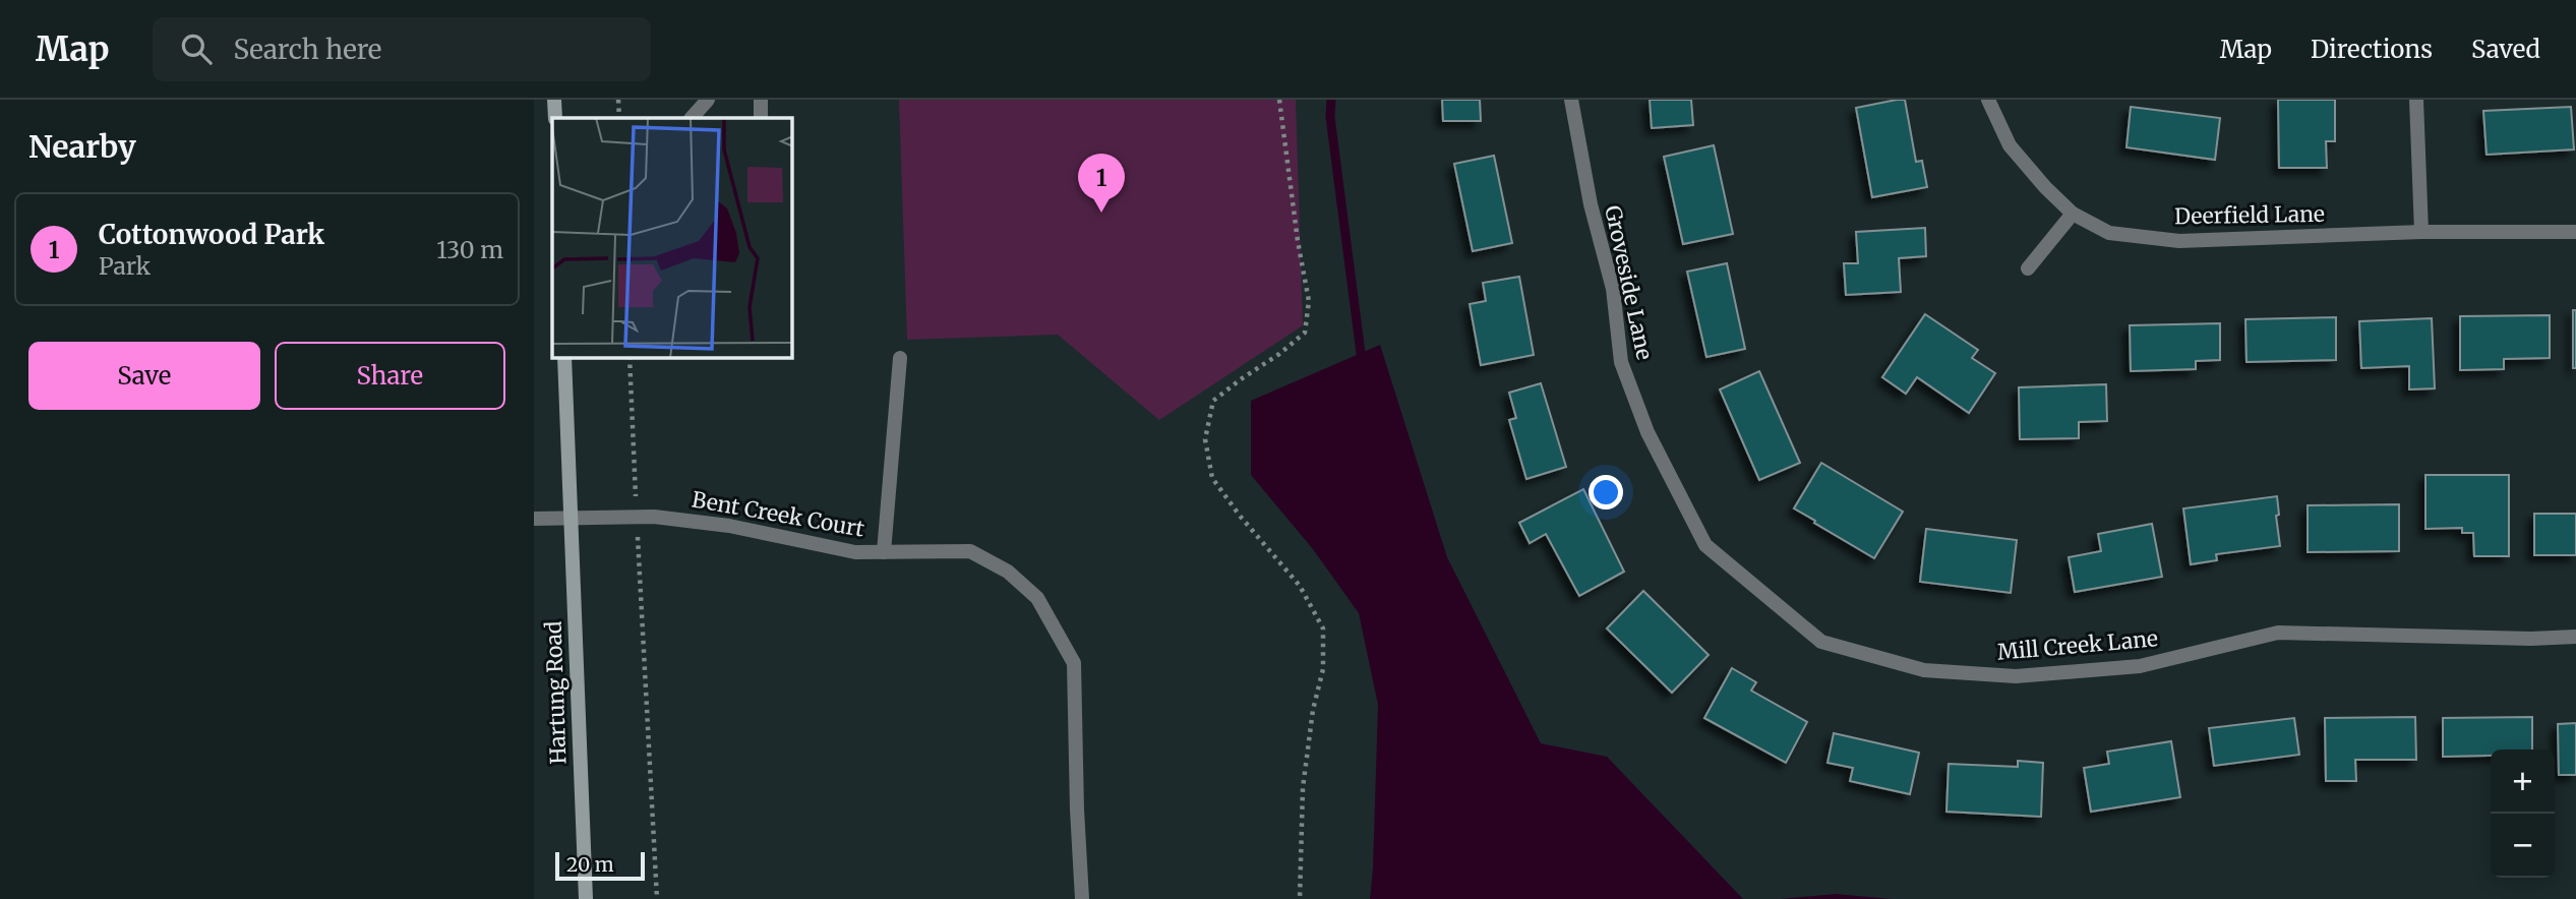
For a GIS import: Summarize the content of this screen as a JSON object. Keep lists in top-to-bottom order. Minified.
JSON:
{"streets":{"street":["Deerfield Lane","Groveside Lane","Bent Creek Court","Mill Creek Lane","Hartung Road"]},"crossings":[["Groveside Lane","Mill Creek Lane"],["Bent Creek Court","Hartung Road"]],"scale_bar":"20 m","page":{"header":"Map","search":"Search here","nav":["Map","Directions","Saved"],"heading":"Nearby","pins":"1","list":[{"mark":"1","name":"Cottonwood Park","note":"Park","value":"130 m"}],"buttons":["Save","Share"],"map_buttons":["+","−"],"scale":"20 m"}}
